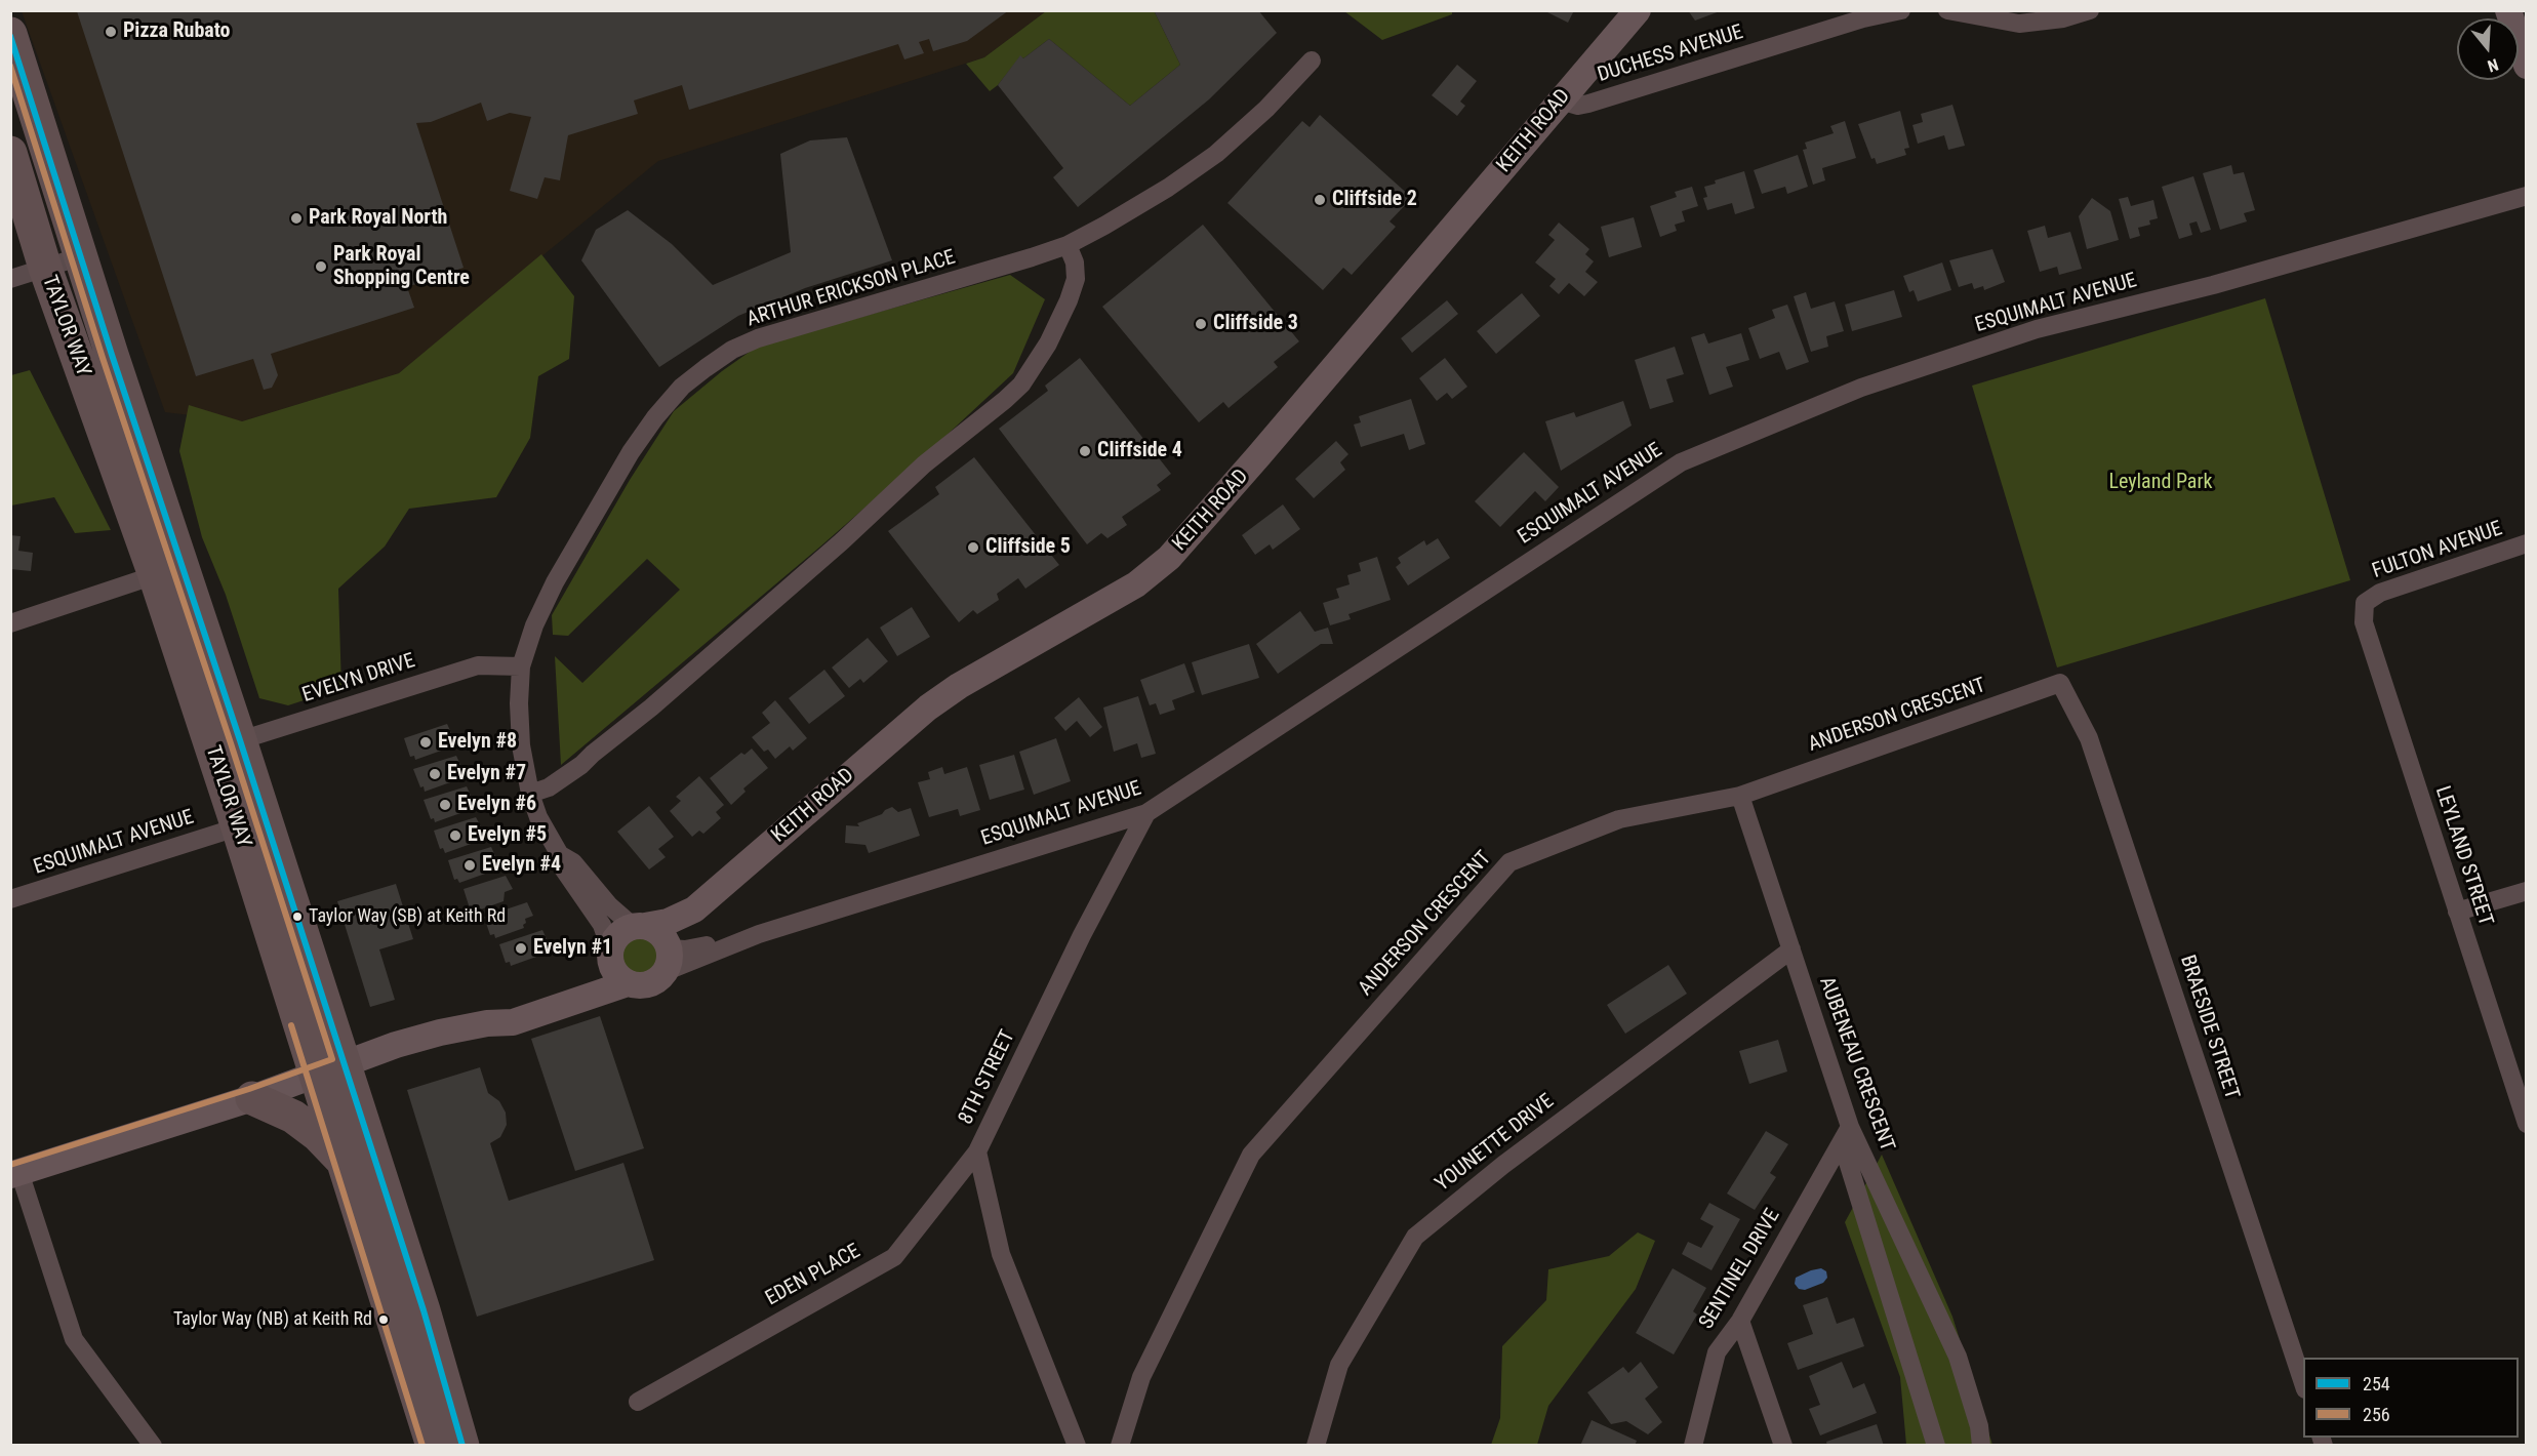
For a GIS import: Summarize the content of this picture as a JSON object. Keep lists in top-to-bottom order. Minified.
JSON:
{"streets":{"highway":["TAYLOR WAY"],"street":["DUCHESS AVENUE","KEITH ROAD","ARTHUR ERICKSON PLACE","ESQUIMALT AVENUE","FULTON AVENUE","EVELYN DRIVE","ANDERSON CRESCENT","LEYLAND STREET","BRAESIDE STREET","AUBENEAU CRESCENT","8TH STREET","YOUNETTE DRIVE","SENTINEL DRIVE","EDEN PLACE"]},"crossings":[["DUCHESS AVENUE","KEITH ROAD"],["KEITH ROAD","ARTHUR ERICKSON PLACE"],["KEITH ROAD","ESQUIMALT AVENUE"],["ARTHUR ERICKSON PLACE","ESQUIMALT AVENUE"],["ARTHUR ERICKSON PLACE","EVELYN DRIVE"],["ESQUIMALT AVENUE","TAYLOR WAY"],["ESQUIMALT AVENUE","8TH STREET"],["TAYLOR WAY","EVELYN DRIVE"],["FULTON AVENUE","LEYLAND STREET"],["ANDERSON CRESCENT","BRAESIDE STREET"],["ANDERSON CRESCENT","AUBENEAU CRESCENT"],["AUBENEAU CRESCENT","YOUNETTE DRIVE"],["AUBENEAU CRESCENT","SENTINEL DRIVE"],["8TH STREET","EDEN PLACE"]],"parks":["Leyland Park"],"places":["Pizza Rubato","Cliffside 2","Park Royal North","Park Royal Shopping Centre","Cliffside 3","Cliffside 4","Cliffside 5","Evelyn #8","Evelyn #7","Evelyn #6","Evelyn #5","Evelyn #4","Taylor Way (SB) at Keith Rd","Evelyn #1","Taylor Way (NB) at Keith Rd"],"lines":["transit line 254","transit line 256"],"legend":["254","256"],"north":"bottom"}
